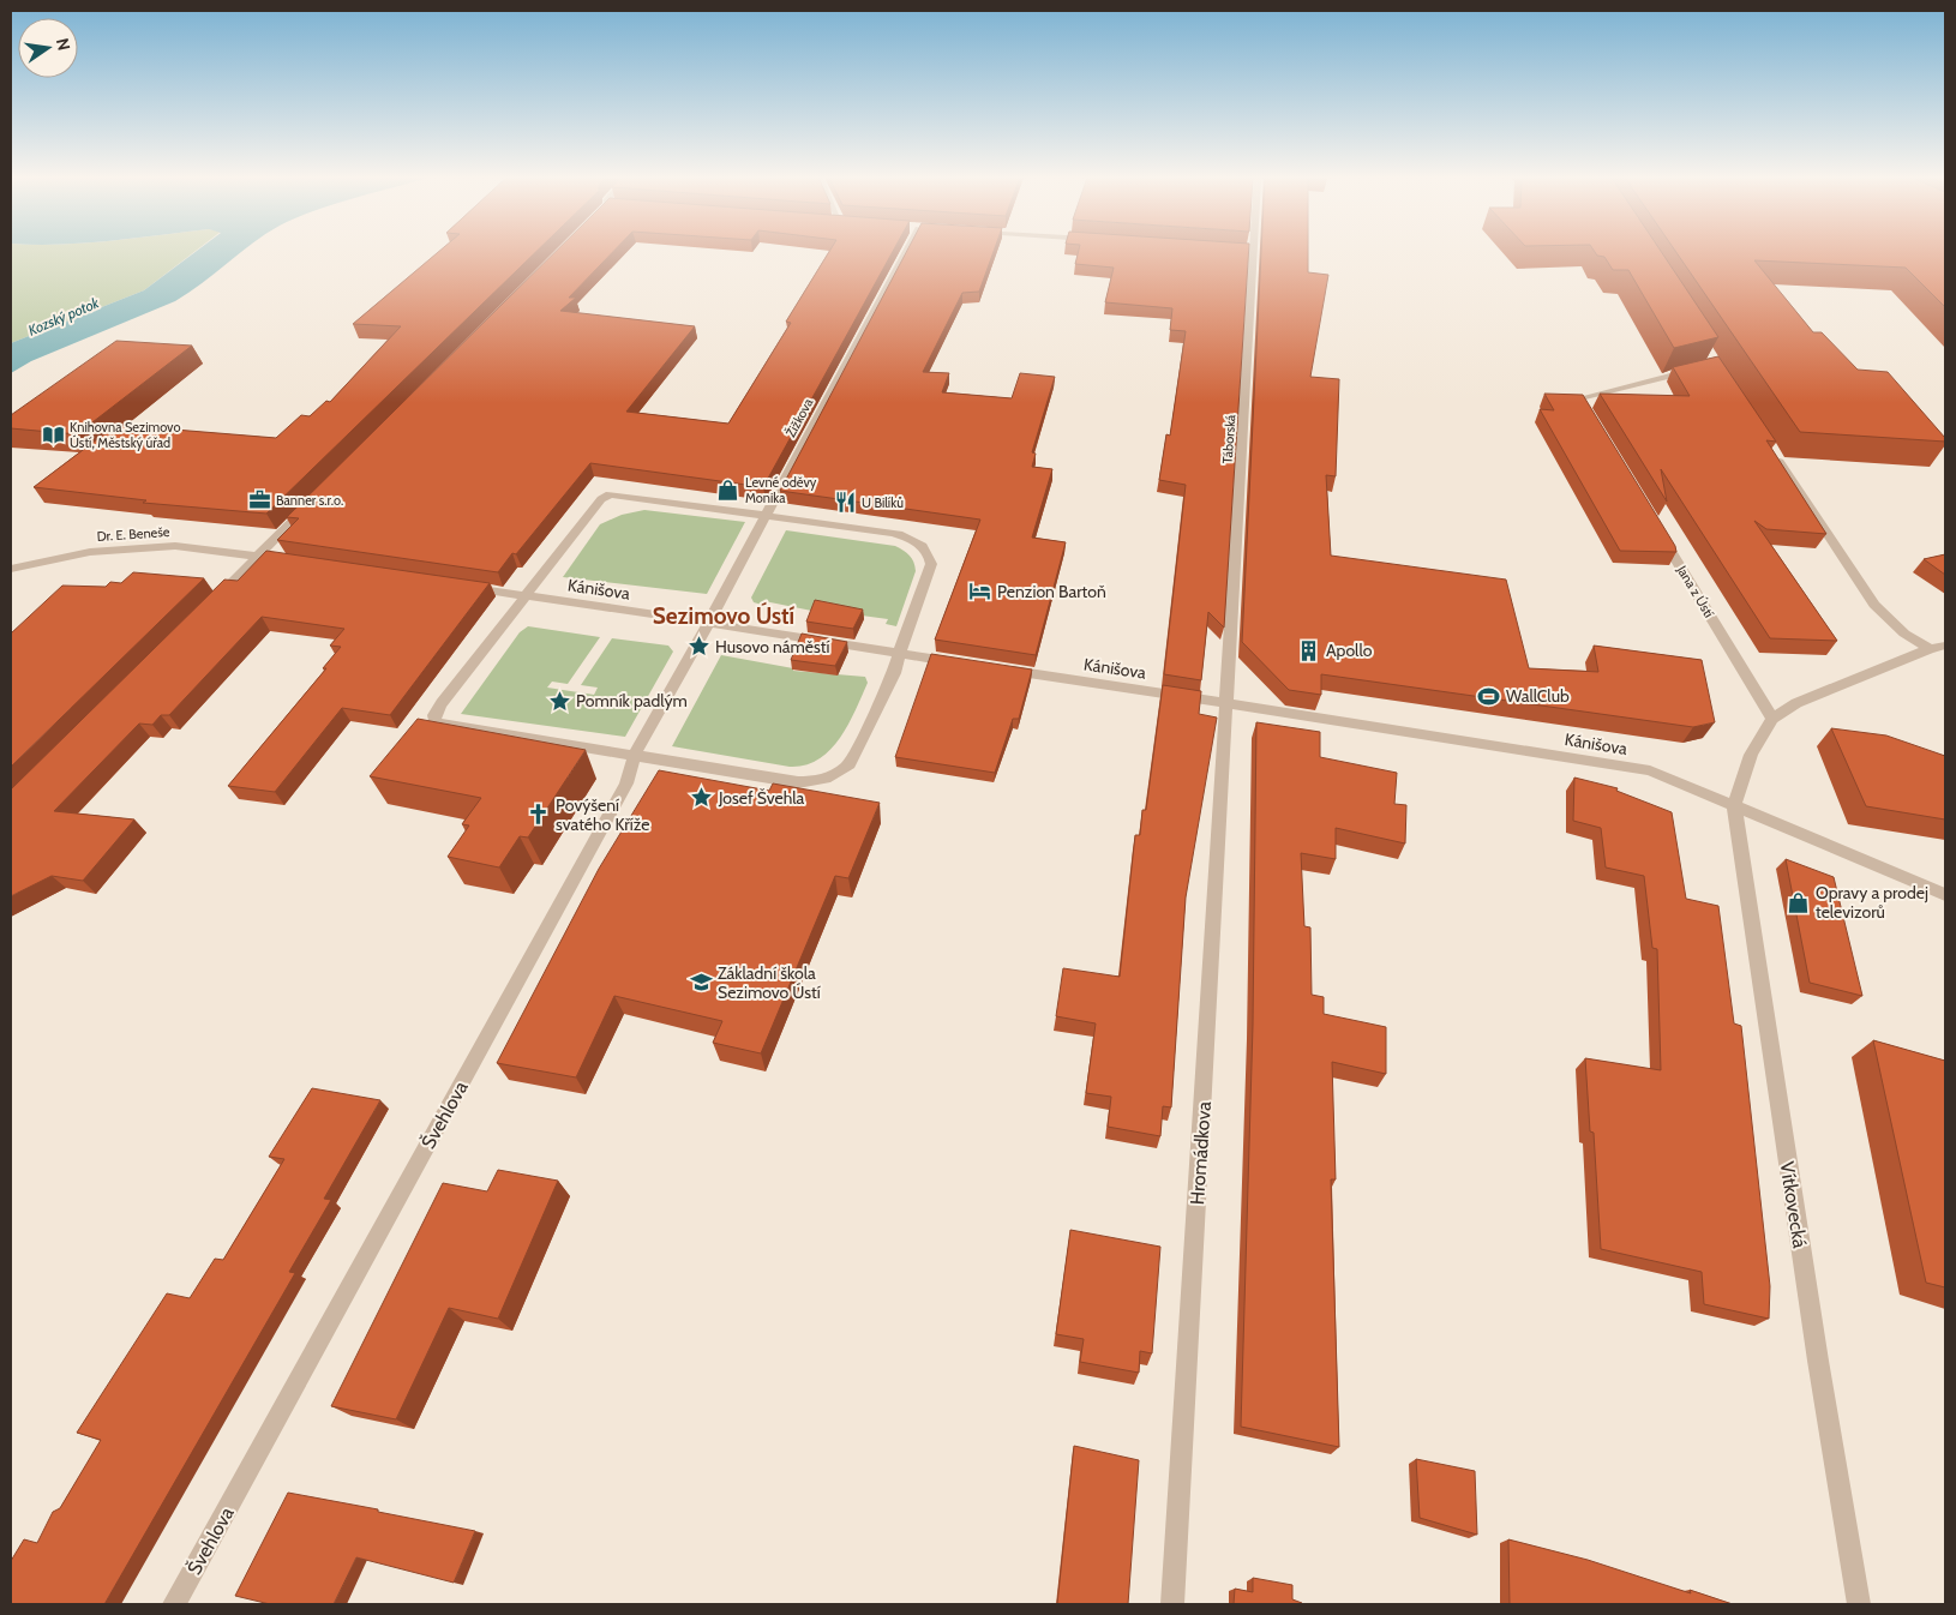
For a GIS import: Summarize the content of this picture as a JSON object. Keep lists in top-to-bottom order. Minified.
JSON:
{"streets":{"street":["Žižkova","Táborská","Dr. E. Beneše","Kánišova","Jana z Ústí","Švehlova","Hromádkova","Vítkovecká"]},"crossings":[["Žižkova","Kánišova"],["Žižkova","Švehlova"],["Táborská","Kánišova"],["Táborská","Hromádkova"],["Kánišova","Švehlova"],["Kánišova","Hromádkova"],["Kánišova","Vítkovecká"]],"districts":["Sezimovo Ústí"],"water":["Kozský potok"],"places":{"library":["Knihovna Sezimovo Ústí, Městský úřad"],"shop":["Levné oděvy Monika","Opravy a prodej televizorů"],"office":["Banner s.r.o."],"restaurant":["U Bilíků"],"hotel":["Penzion Bartoň"],"place":["Husovo náměstí","Pomník padlým","Josef Švehla"],"building":["Apollo"],"sports":["WallClub"],"church":["Povýšení svatého Kříže"],"school or university":["Základní škola Sezimovo Ústí"]},"north":"right"}
